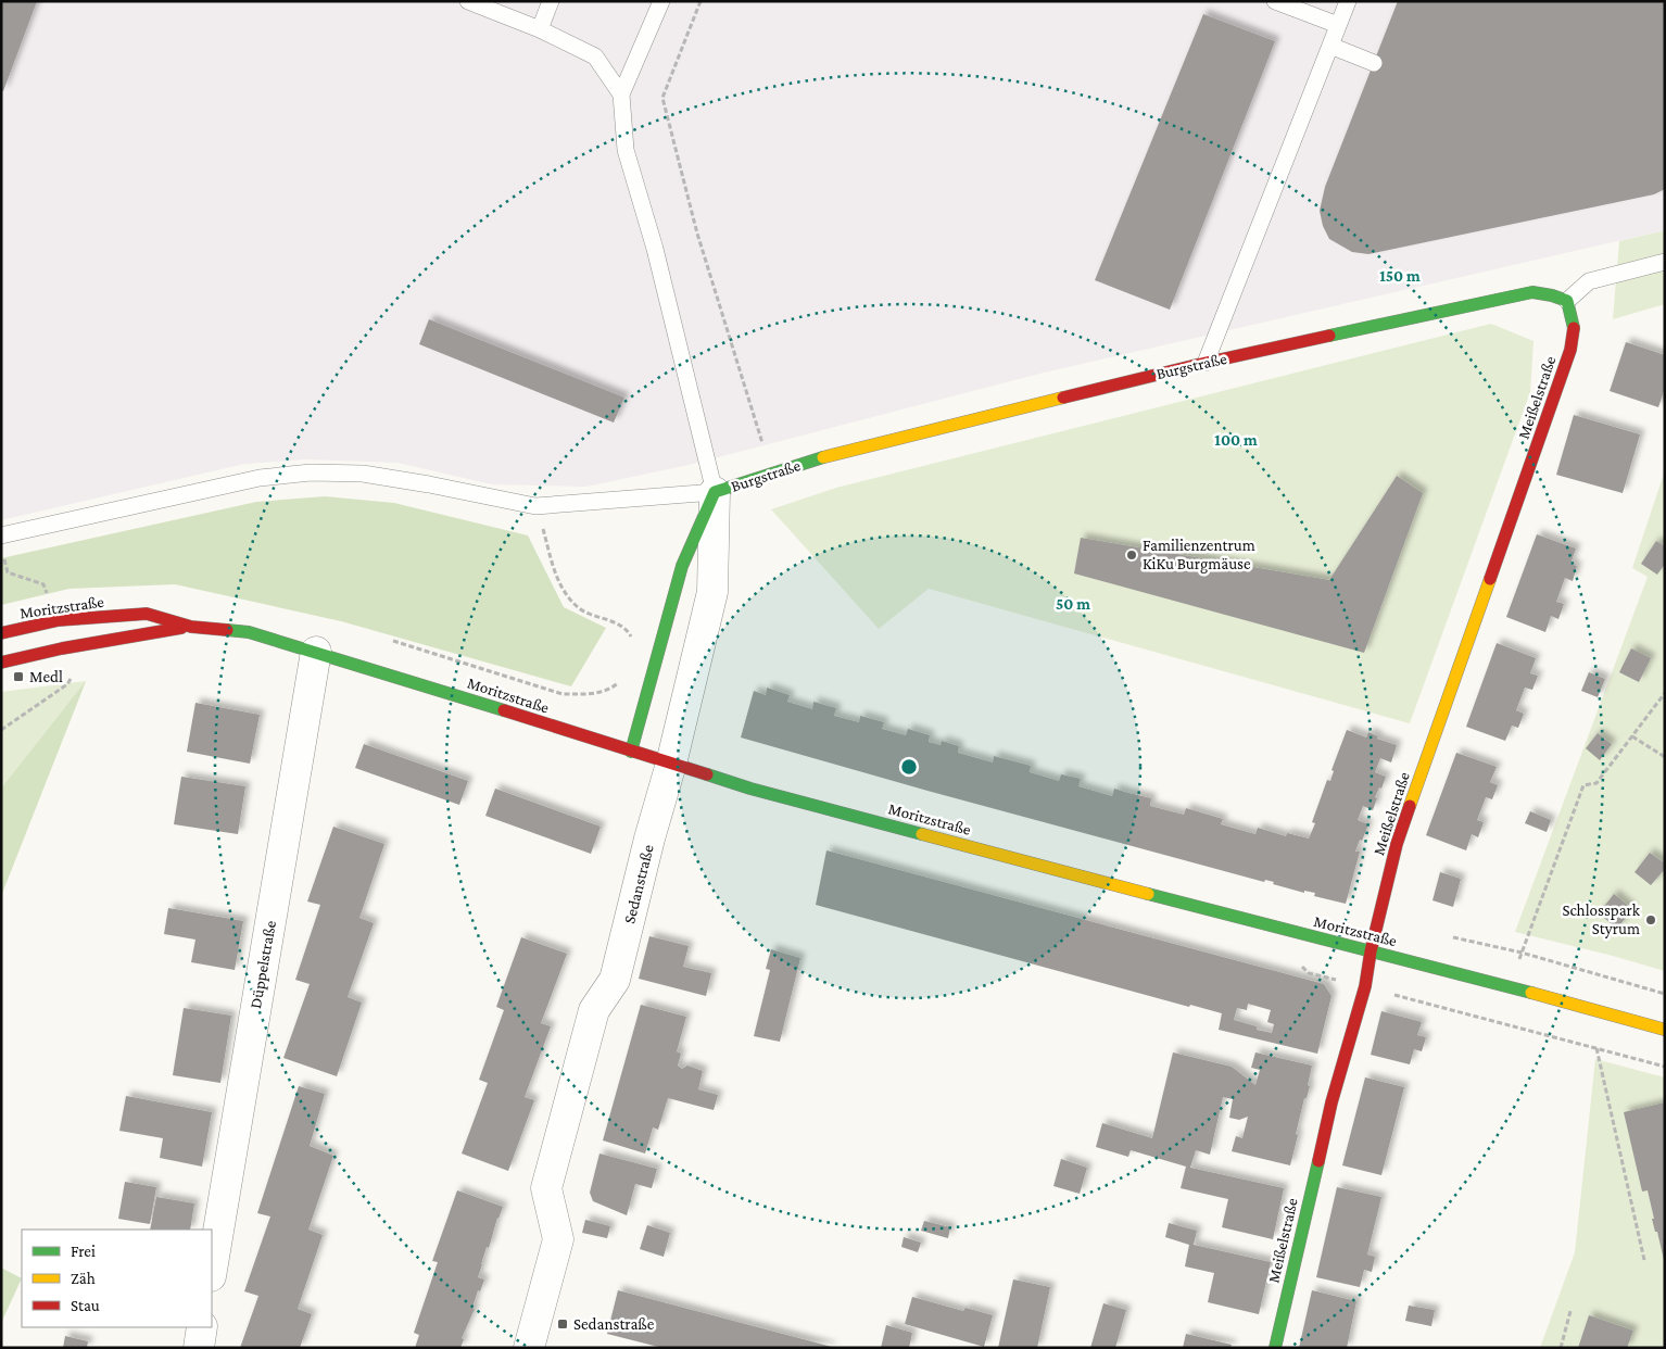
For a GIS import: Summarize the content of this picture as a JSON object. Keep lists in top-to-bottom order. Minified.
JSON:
{"streets":{"street":["Burgstraße","Meißelstraße","Moritzstraße","Sedanstraße","Düppelstraße"]},"crossings":[["Burgstraße","Meißelstraße"],["Burgstraße","Moritzstraße"],["Burgstraße","Sedanstraße"],["Meißelstraße","Moritzstraße"],["Moritzstraße","Sedanstraße"],["Moritzstraße","Düppelstraße"]],"places":{"other":["Familienzentrum KiKu Burgmäuse","Schlosspark Styrum"],"transit":["Medl","Sedanstraße"]},"legend":["Frei","Zäh","Stau"],"rings":["150 m","100 m","50 m"]}
